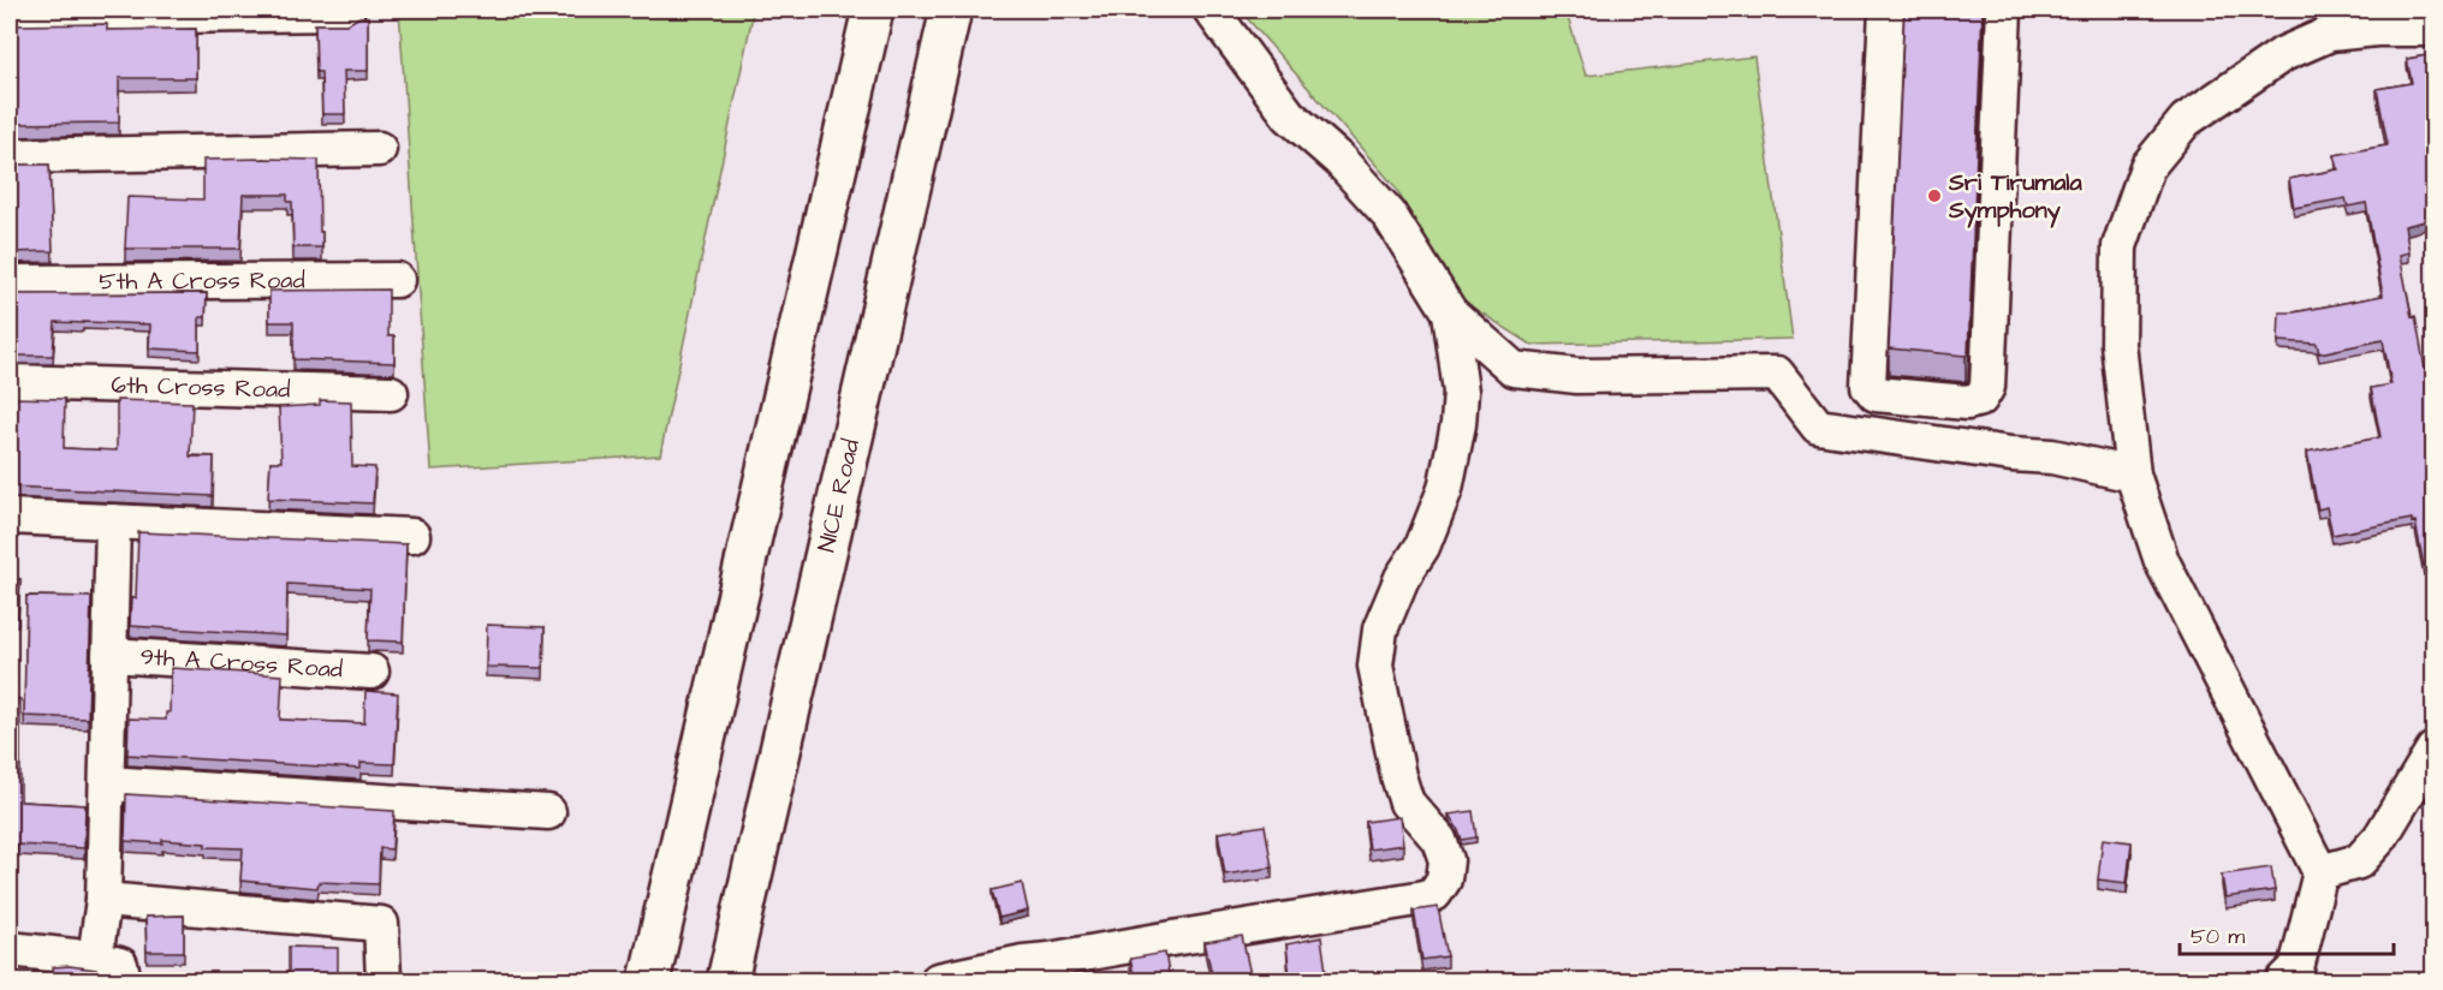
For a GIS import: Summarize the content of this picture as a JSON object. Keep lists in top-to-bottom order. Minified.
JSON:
{"streets":{"highway":["NICE Road"],"street":["5th A Cross Road","6th Cross Road","9th A Cross Road"]},"places":["Sri Tirumala Symphony"],"scale_bar":"50 m"}
